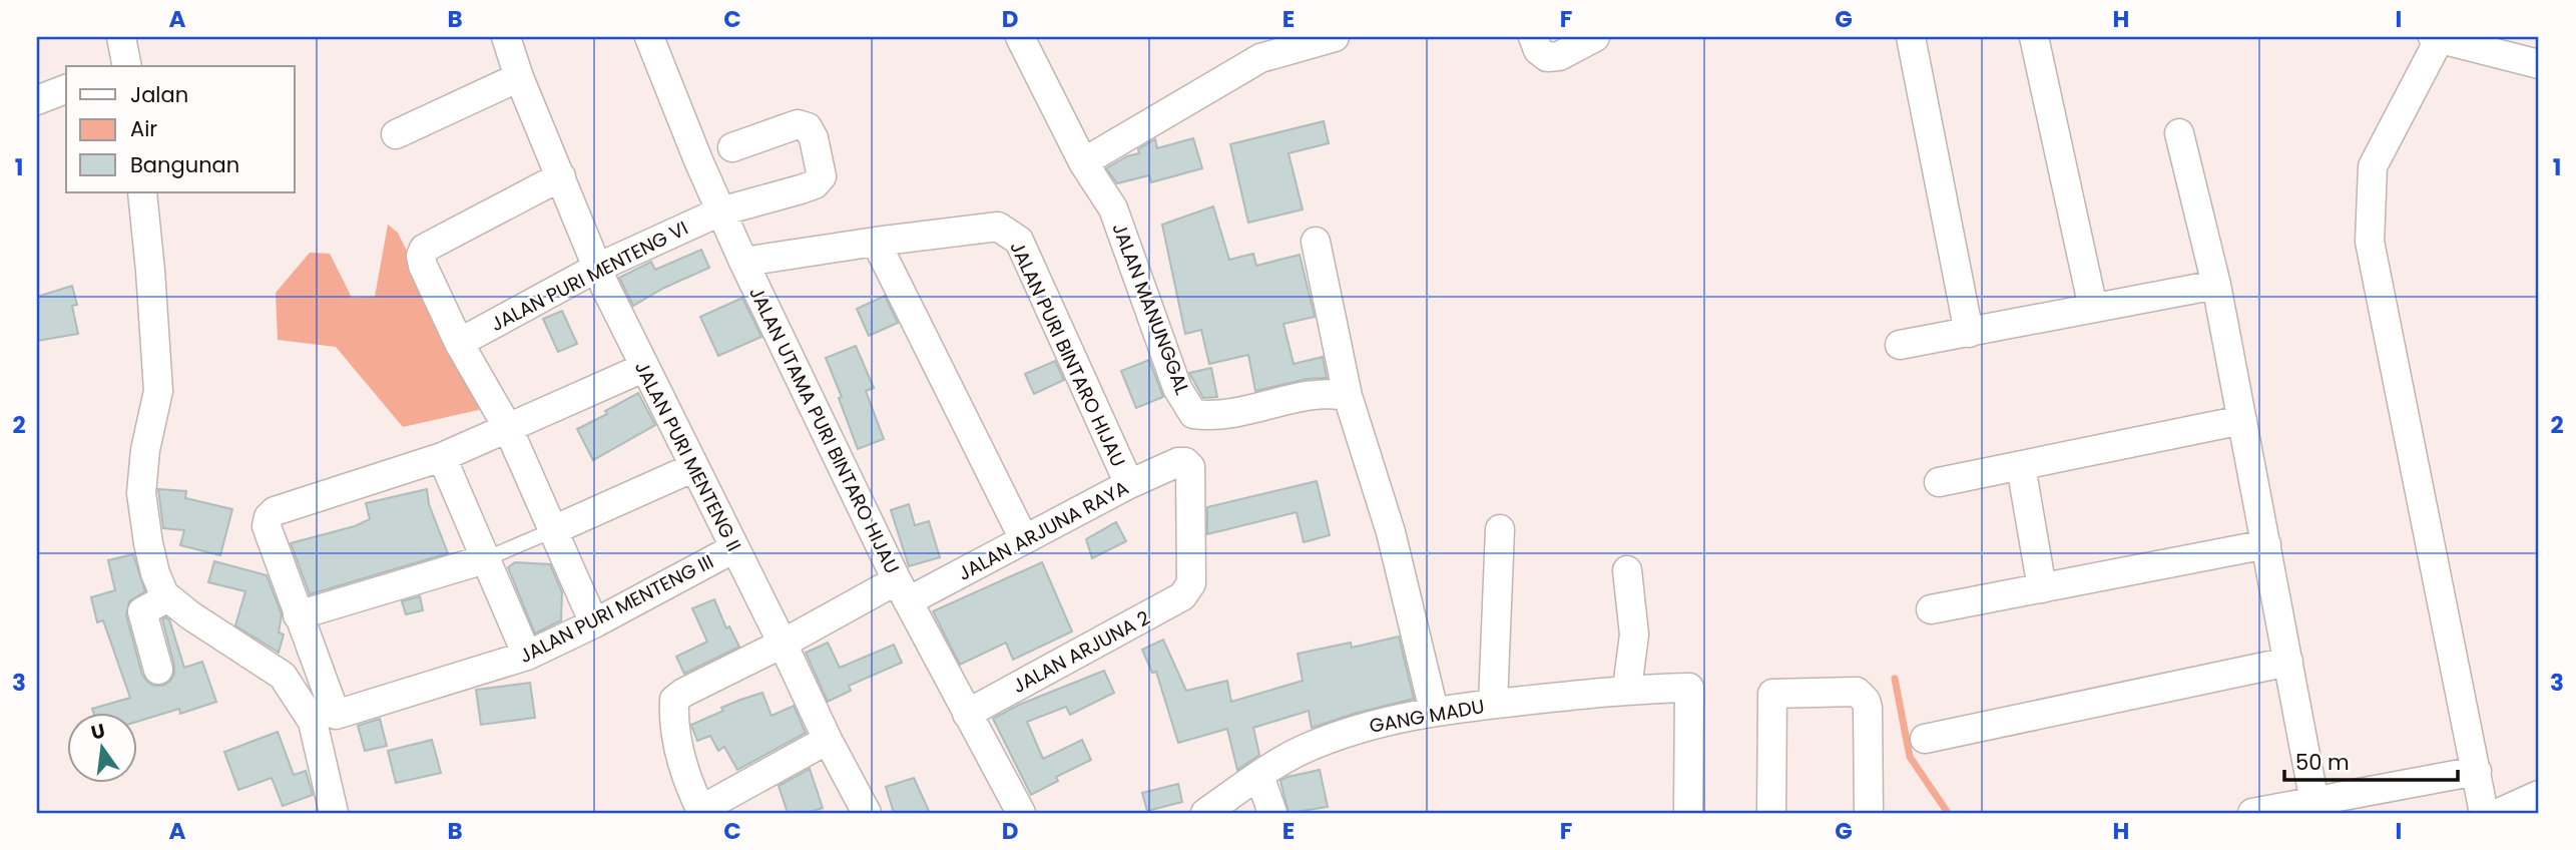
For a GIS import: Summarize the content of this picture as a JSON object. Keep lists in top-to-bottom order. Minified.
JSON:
{"streets":{"street":["JALAN PURI MENTENG VI","JALAN MANUNGGAL","JALAN PURI BINTARO HIJAU","JALAN UTAMA PURI BINTARO HIJAU","JALAN PURI MENTENG II","JALAN ARJUNA RAYA","JALAN PURI MENTENG III","JALAN ARJUNA 2","GANG MADU"]},"crossings":[["JALAN PURI MENTENG VI","JALAN UTAMA PURI BINTARO HIJAU"],["JALAN PURI MENTENG VI","JALAN PURI MENTENG II"],["JALAN PURI BINTARO HIJAU","JALAN UTAMA PURI BINTARO HIJAU"],["JALAN PURI BINTARO HIJAU","JALAN ARJUNA RAYA"],["JALAN UTAMA PURI BINTARO HIJAU","JALAN ARJUNA RAYA"],["JALAN UTAMA PURI BINTARO HIJAU","JALAN ARJUNA 2"],["JALAN PURI MENTENG II","JALAN ARJUNA RAYA"],["JALAN PURI MENTENG II","JALAN PURI MENTENG III"],["JALAN ARJUNA RAYA","JALAN ARJUNA 2"]],"legend":["Jalan","Air","Bangunan"],"scale_bar":"50 m","north":"top","grid":{"columns":["A","B","C","D","E","F","G","H","I"],"rows":["1","2","3"]}}
